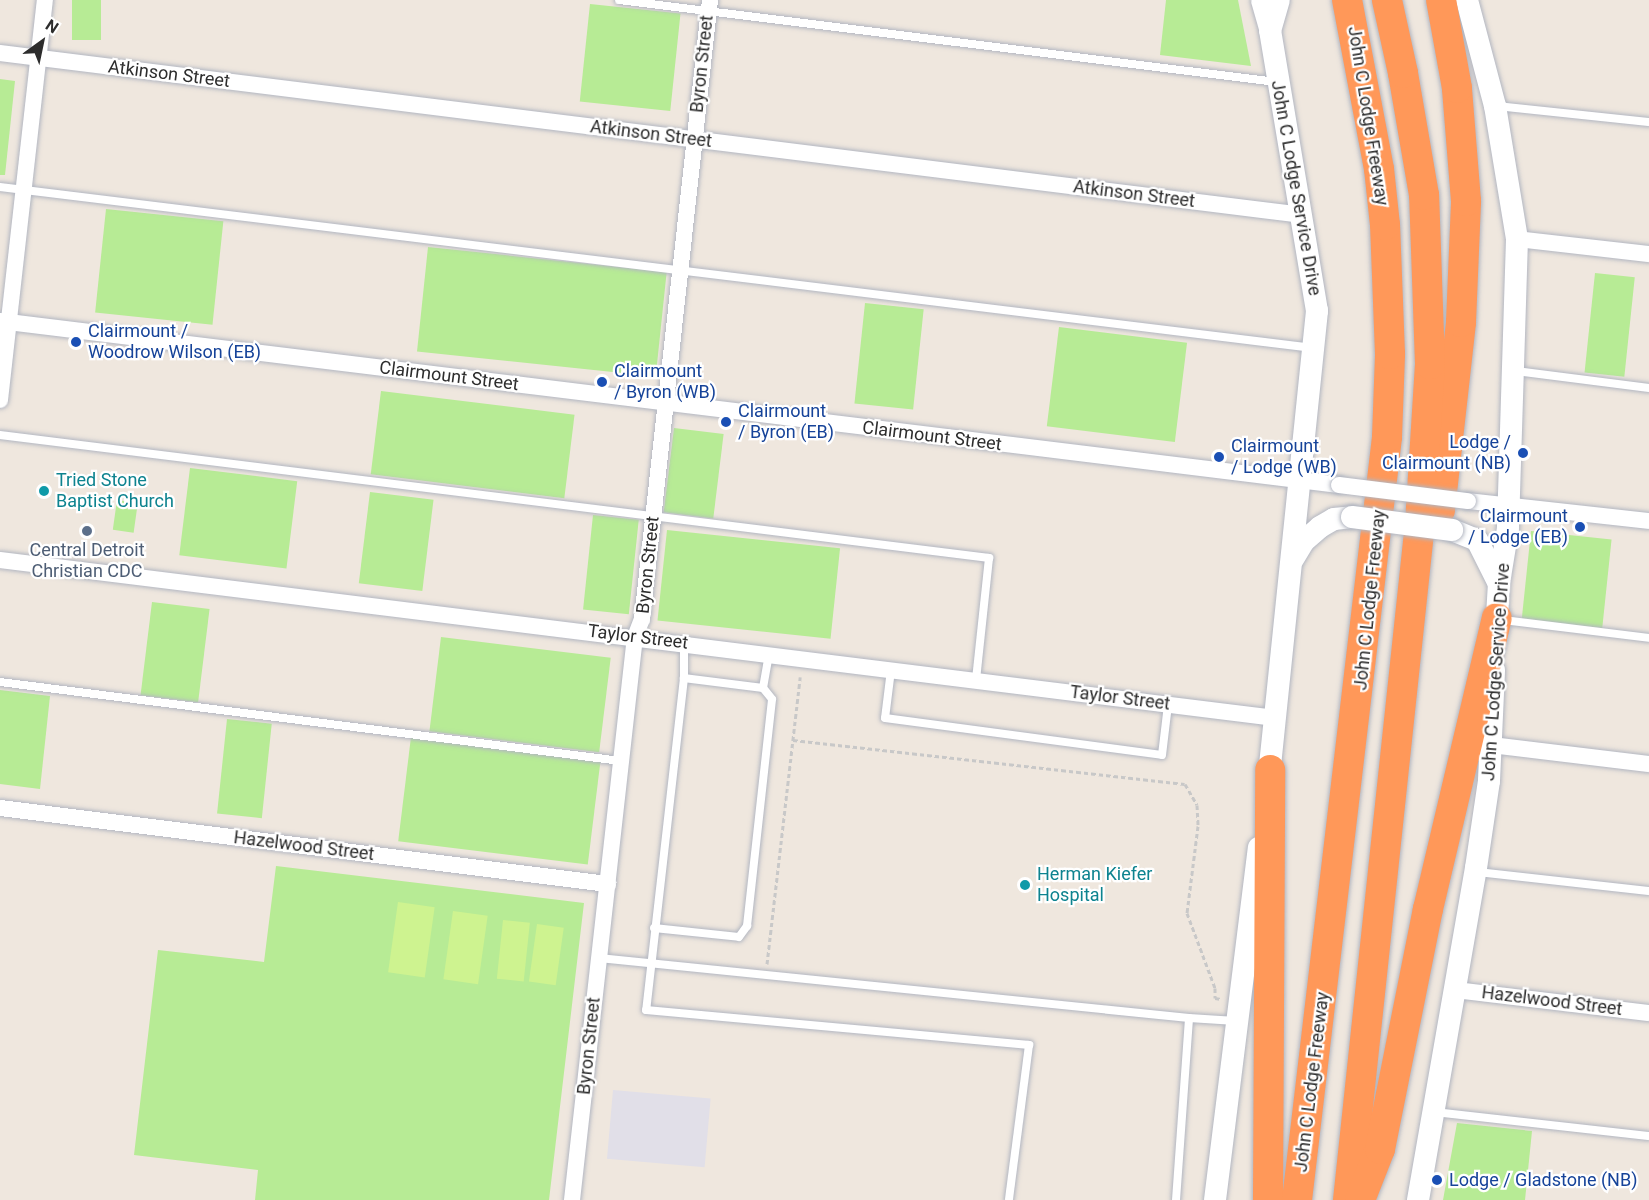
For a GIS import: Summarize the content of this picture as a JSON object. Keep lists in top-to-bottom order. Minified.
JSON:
{"streets":{"highway":["John C Lodge Freeway"],"main road":["John C Lodge Service Drive"],"street":["Byron Street","Atkinson Street","Clairmount Street","Taylor Street","Hazelwood Street"]},"crossings":[["Byron Street","Atkinson Street"],["Byron Street","Clairmount Street"],["Byron Street","Taylor Street"],["Byron Street","Hazelwood Street"],["Atkinson Street","John C Lodge Service Drive"],["John C Lodge Service Drive","Clairmount Street"],["John C Lodge Service Drive","Taylor Street"],["John C Lodge Service Drive","Hazelwood Street"]],"places":["Clairmount / Woodrow Wilson (EB)","Clairmount / Byron (WB)","Clairmount / Byron (EB)","Lodge / Clairmount (NB)","Clairmount / Lodge (WB)","Tried Stone Baptist Church","Clairmount / Lodge (EB)","Central Detroit Christian CDC","Herman Kiefer Hospital","Lodge / Gladstone (NB)"],"north":"top right"}
